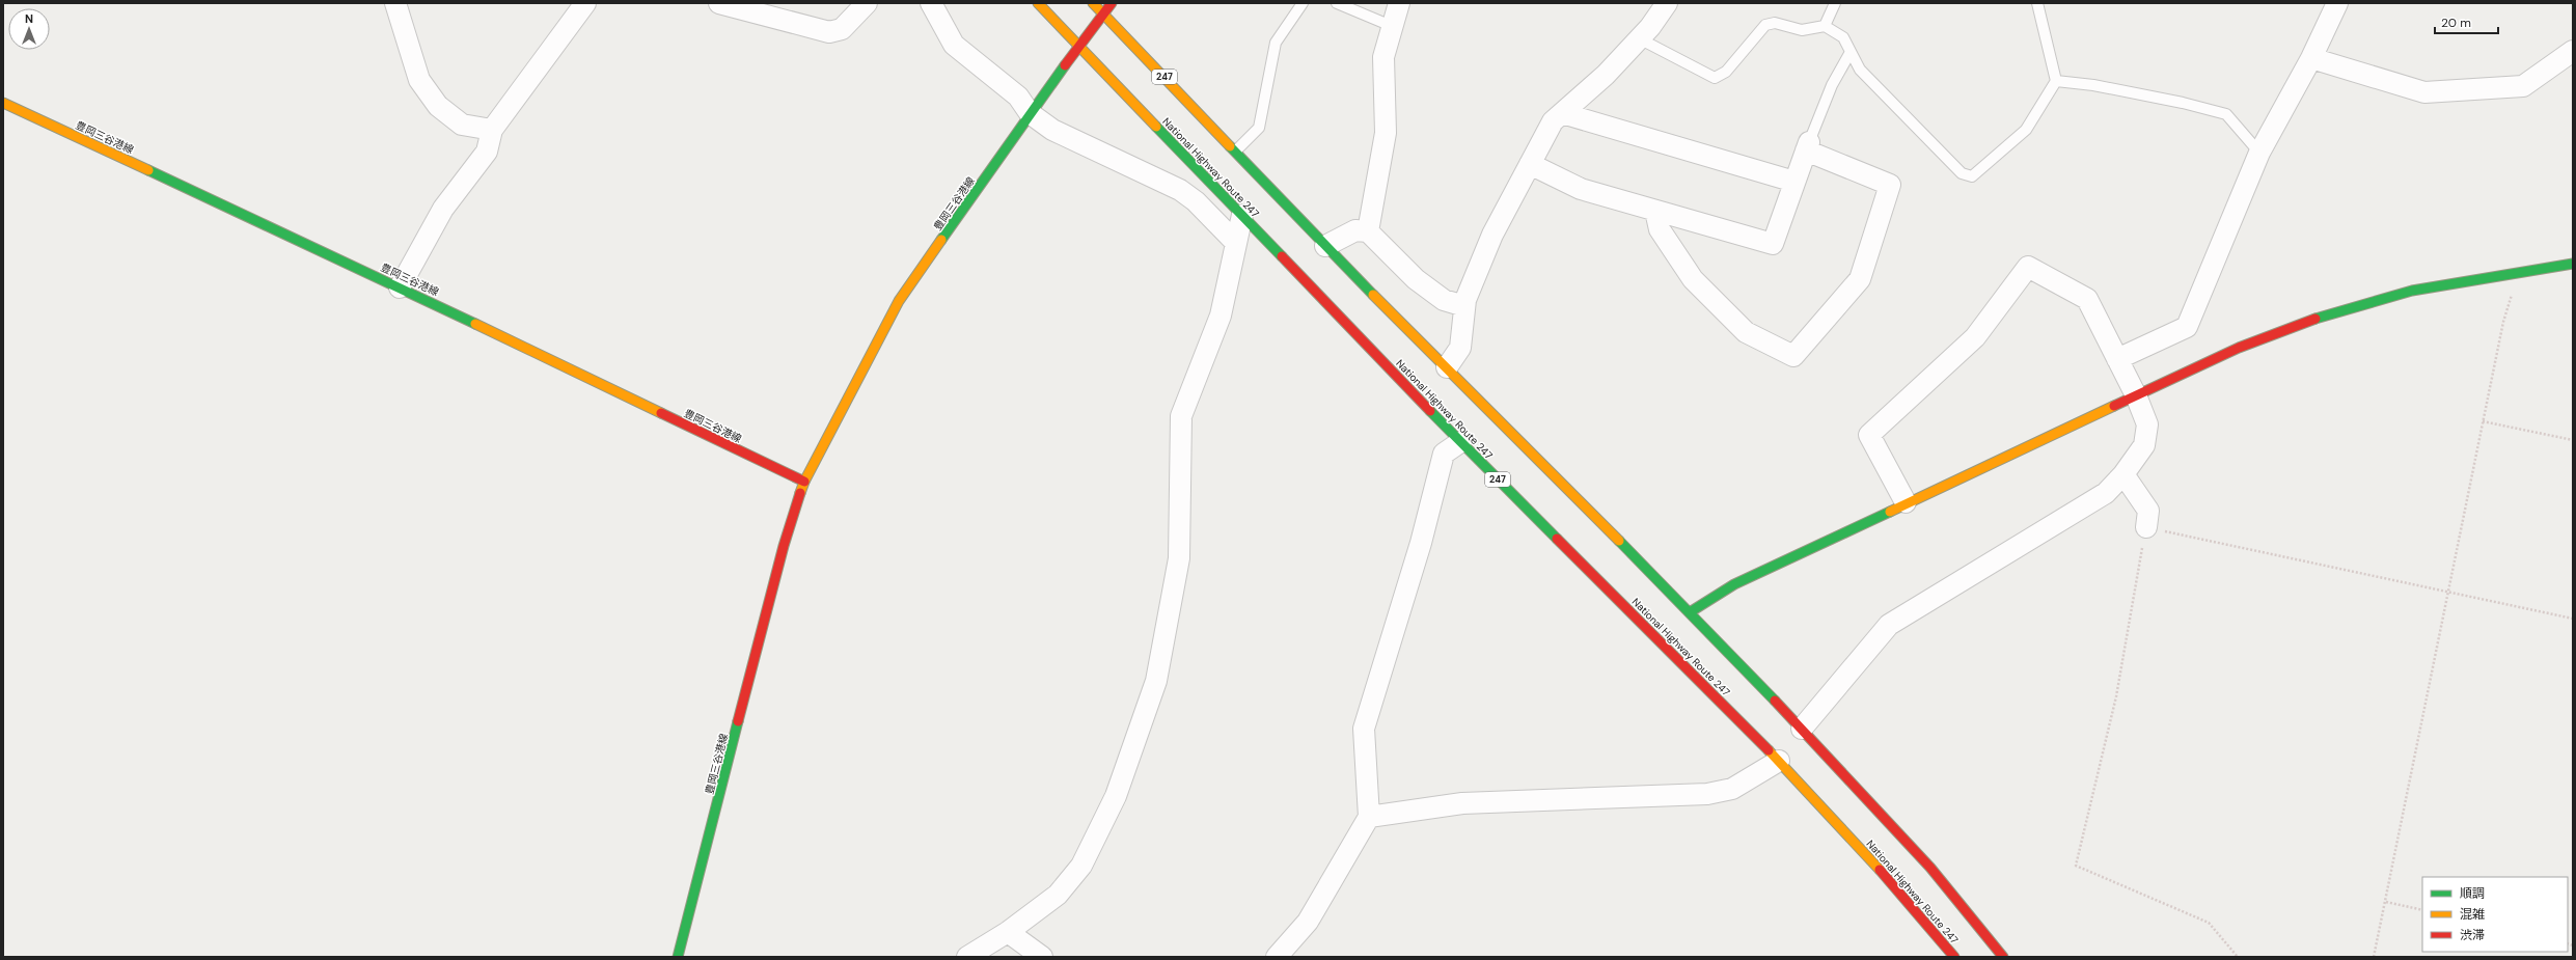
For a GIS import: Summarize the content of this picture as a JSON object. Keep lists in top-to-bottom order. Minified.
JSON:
{"streets":{"main road":["247","豊岡三谷港線","National Highway Route 247"]},"crossings":[["247","豊岡三谷港線"],["豊岡三谷港線","National Highway Route 247"]],"legend":["順調","混雑","渋滞"],"scale_bar":"20 m","north":"top"}
